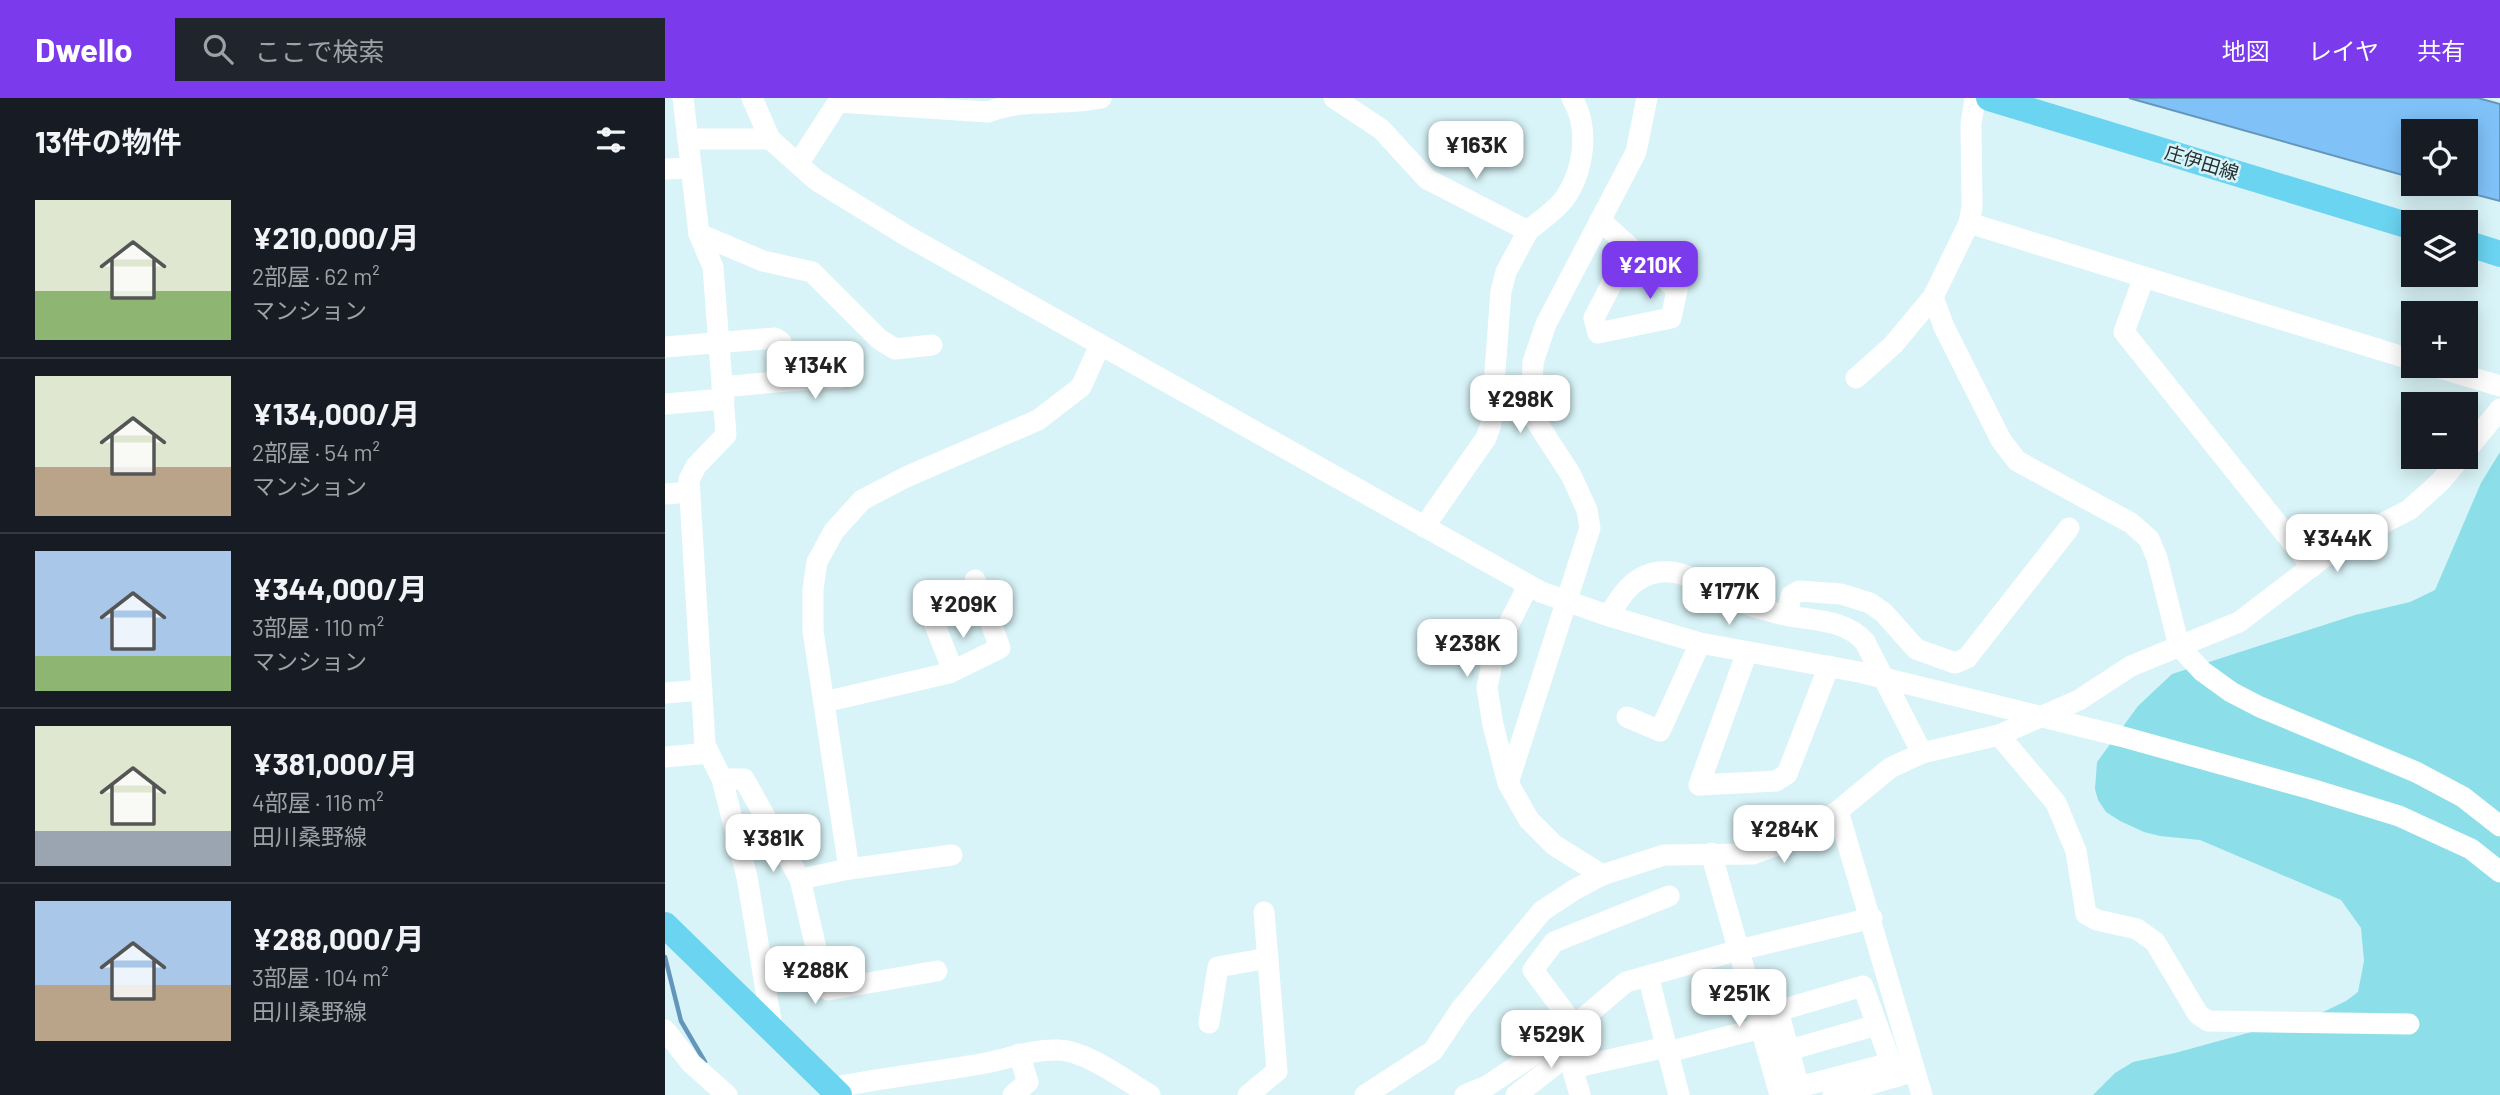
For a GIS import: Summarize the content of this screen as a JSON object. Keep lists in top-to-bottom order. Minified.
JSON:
{"streets":{"main road":["庄伊田線"]},"page":{"header":"Dwello","search":"ここで検索","nav":["地図","レイヤ","共有"],"heading":"13件の物件","map_buttons":["+","−"],"price":["¥163K","¥210K","¥134K","¥298K","¥344K","¥177K","¥209K","¥238K","¥284K","¥381K","¥288K","¥251K","¥529K"],"list":[{"name":"¥210,000/月","note":"2部屋 · 62 m² · マンション"},{"name":"¥134,000/月","note":"2部屋 · 54 m² · マンション"},{"name":"¥344,000/月","note":"3部屋 · 110 m² · マンション"},{"name":"¥381,000/月","note":"4部屋 · 116 m² · 田川桑野線"},{"name":"¥288,000/月","note":"3部屋 · 104 m² · 田川桑野線"}]}}
